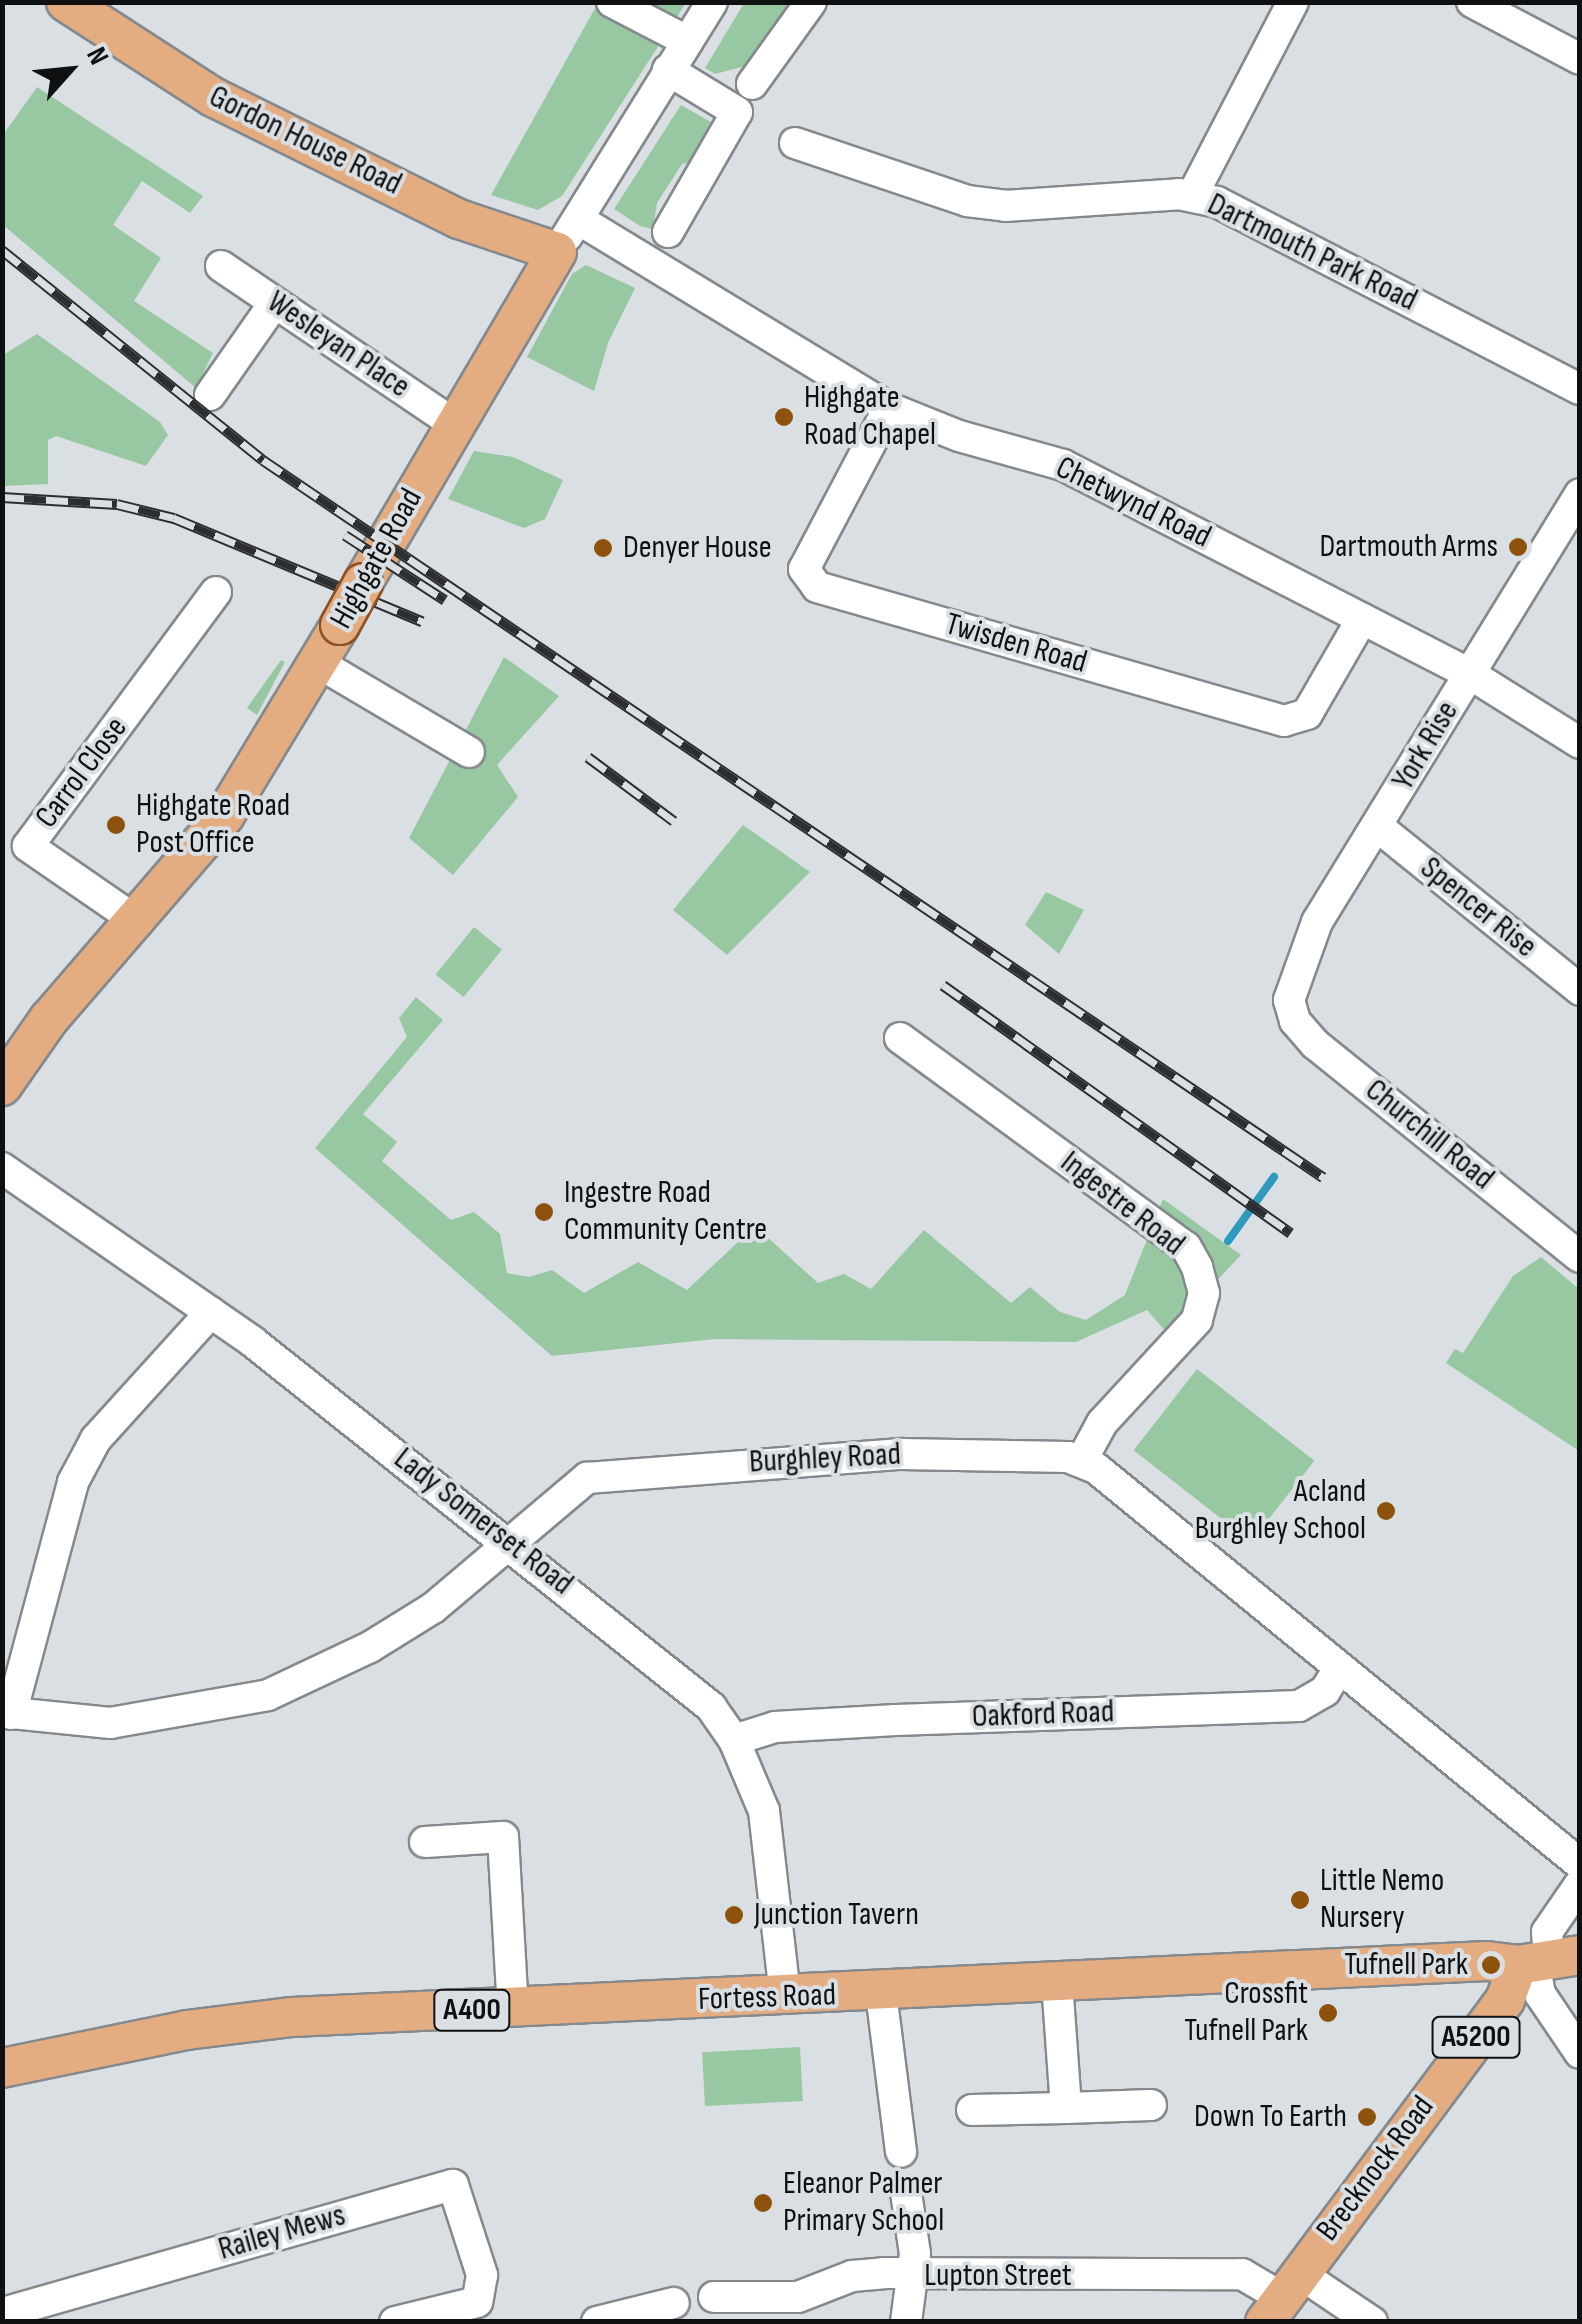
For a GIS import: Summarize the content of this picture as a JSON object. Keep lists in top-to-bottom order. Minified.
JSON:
{"streets":{"main road":["Gordon House Road","Highgate Road","Fortess Road","A400","A5200","Brecknock Road"],"street":["Dartmouth Park Road","Wesleyan Place","Chetwynd Road","Twisden Road","York Rise","Carrol Close","Spencer Rise","Churchill Road","Ingestre Road","Burghley Road","Lady Somerset Road","Oakford Road","Railey Mews","Lupton Street"]},"crossings":[["Gordon House Road","Highgate Road"],["Wesleyan Place","Highgate Road"],["Chetwynd Road","Highgate Road"],["Chetwynd Road","Twisden Road"],["Chetwynd Road","York Rise"],["Highgate Road","Carrol Close"],["York Rise","Spencer Rise"],["York Rise","Churchill Road"],["Ingestre Road","Burghley Road"],["Burghley Road","Lady Somerset Road"],["Lady Somerset Road","Oakford Road"],["Lady Somerset Road","Fortess Road"],["Fortess Road","Brecknock Road"],["Brecknock Road","Lupton Street"]],"places":["Highgate Road Chapel","Dartmouth Arms","Denyer House","Highgate Road Post Office","Ingestre Road Community Centre","Acland Burghley School","Little Nemo Nursery","Junction Tavern","Tufnell Park","Crossfit Tufnell Park","Down To Earth","Eleanor Palmer Primary School"],"north":"top right"}
